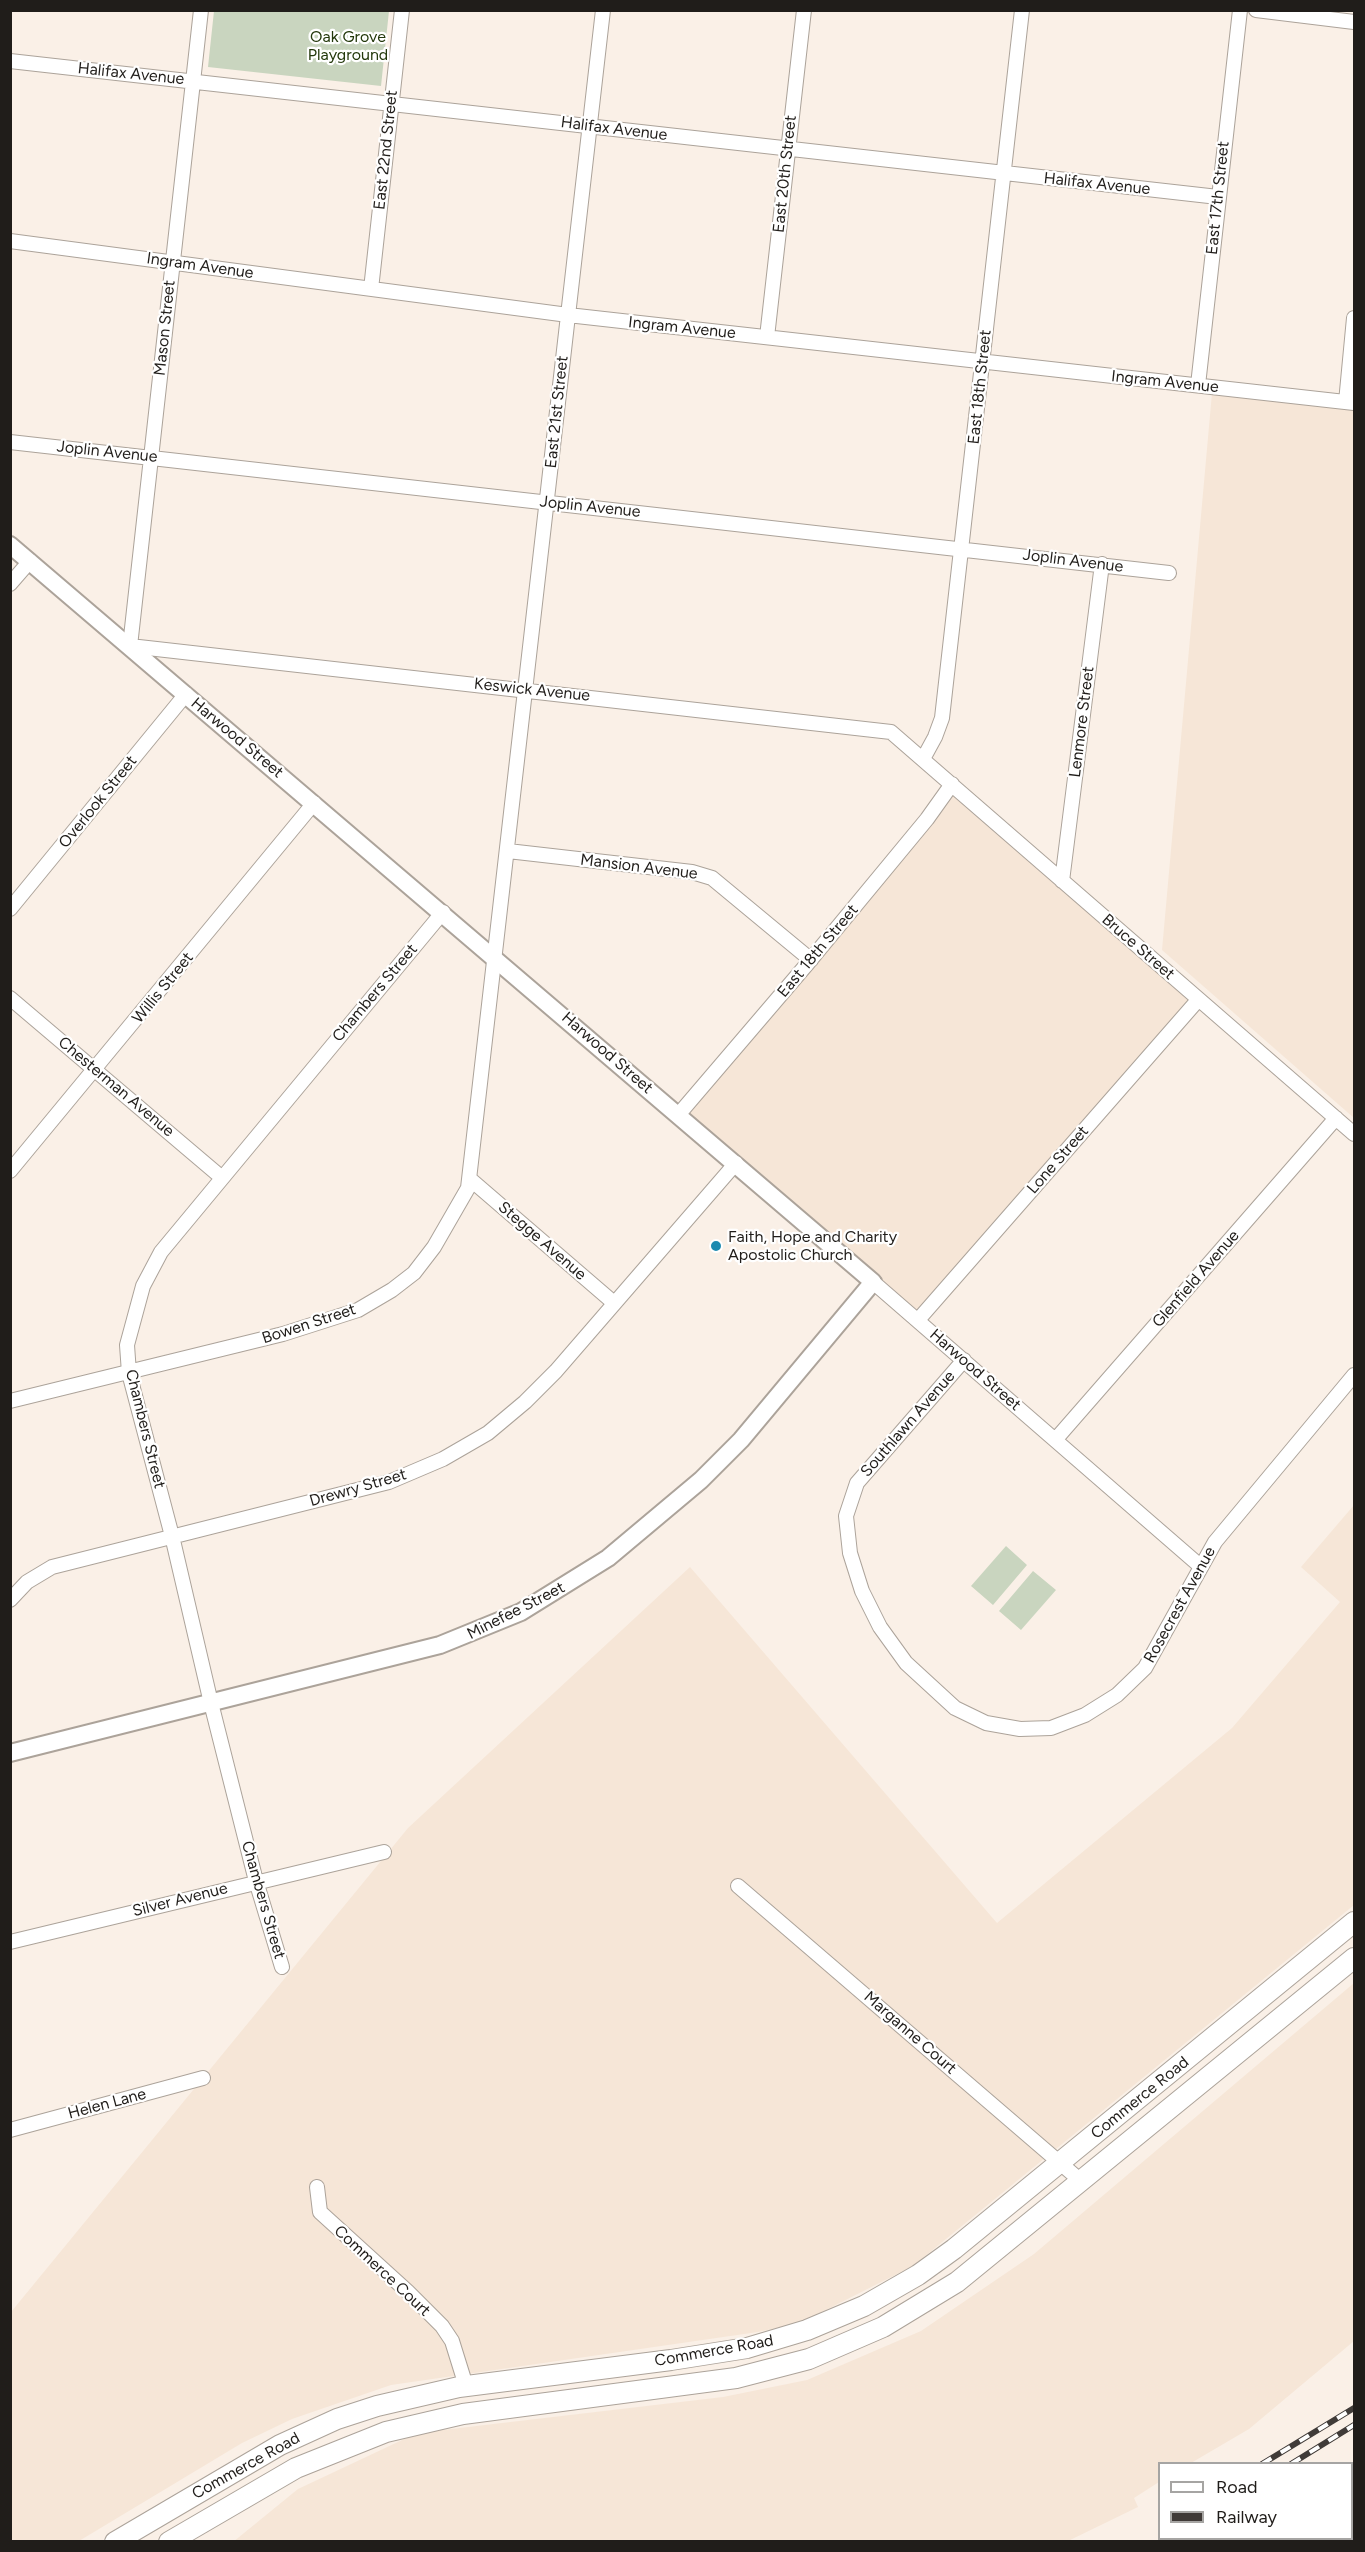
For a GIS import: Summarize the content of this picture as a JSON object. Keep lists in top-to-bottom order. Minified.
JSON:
{"streets":{"main road":["Commerce Road"],"street":["Halifax Avenue","East 22nd Street","East 20th Street","East 17th Street","Ingram Avenue","Mason Street","East 18th Street","East 21st Street","Joplin Avenue","Keswick Avenue","Lenmore Street","Harwood Street","Overlook Street","Mansion Avenue","Bruce Street","Willis Street","Chambers Street","Chesterman Avenue","Lone Street","Stegge Avenue","Glenfield Avenue","Bowen Street","Southlawn Avenue","Drewry Street","Rosecrest Avenue","Minefee Street","Silver Avenue","Marganne Court","Helen Lane","Commerce Court"]},"crossings":[["Halifax Avenue","East 22nd Street"],["Halifax Avenue","East 20th Street"],["Halifax Avenue","East 17th Street"],["Halifax Avenue","Mason Street"],["Halifax Avenue","East 18th Street"],["Halifax Avenue","East 21st Street"],["East 22nd Street","Ingram Avenue"],["East 20th Street","Ingram Avenue"],["East 17th Street","Ingram Avenue"],["Ingram Avenue","Mason Street"],["Ingram Avenue","East 18th Street"],["Ingram Avenue","East 21st Street"],["Mason Street","Joplin Avenue"],["Mason Street","Keswick Avenue"],["Mason Street","Harwood Street"],["East 18th Street","Joplin Avenue"],["East 18th Street","Keswick Avenue"],["East 18th Street","Harwood Street"],["East 18th Street","Mansion Avenue"],["East 18th Street","Bruce Street"],["East 21st Street","Joplin Avenue"],["East 21st Street","Keswick Avenue"],["East 21st Street","Harwood Street"],["East 21st Street","Mansion Avenue"],["East 21st Street","Bowen Street"],["Joplin Avenue","Lenmore Street"],["Keswick Avenue","Harwood Street"],["Keswick Avenue","Bruce Street"],["Lenmore Street","Bruce Street"],["Harwood Street","Overlook Street"],["Harwood Street","Willis Street"],["Harwood Street","Chambers Street"],["Harwood Street","Lone Street"],["Harwood Street","Glenfield Avenue"],["Harwood Street","Bowen Street"],["Harwood Street","Southlawn Avenue"],["Harwood Street","Drewry Street"],["Harwood Street","Rosecrest Avenue"],["Harwood Street","Minefee Street"],["Bruce Street","Lone Street"],["Bruce Street","Glenfield Avenue"],["Willis Street","Chesterman Avenue"],["Chambers Street","Chesterman Avenue"],["Chambers Street","Bowen Street"],["Chambers Street","Drewry Street"],["Chambers Street","Minefee Street"],["Chambers Street","Silver Avenue"],["Stegge Avenue","Bowen Street"],["Stegge Avenue","Drewry Street"],["Southlawn Avenue","Rosecrest Avenue"],["Marganne Court","Commerce Road"],["Commerce Road","Commerce Court"]],"parks":["Oak Grove Playground"],"places":["Faith, Hope and Charity Apostolic Church"],"legend":["Road","Railway"]}
